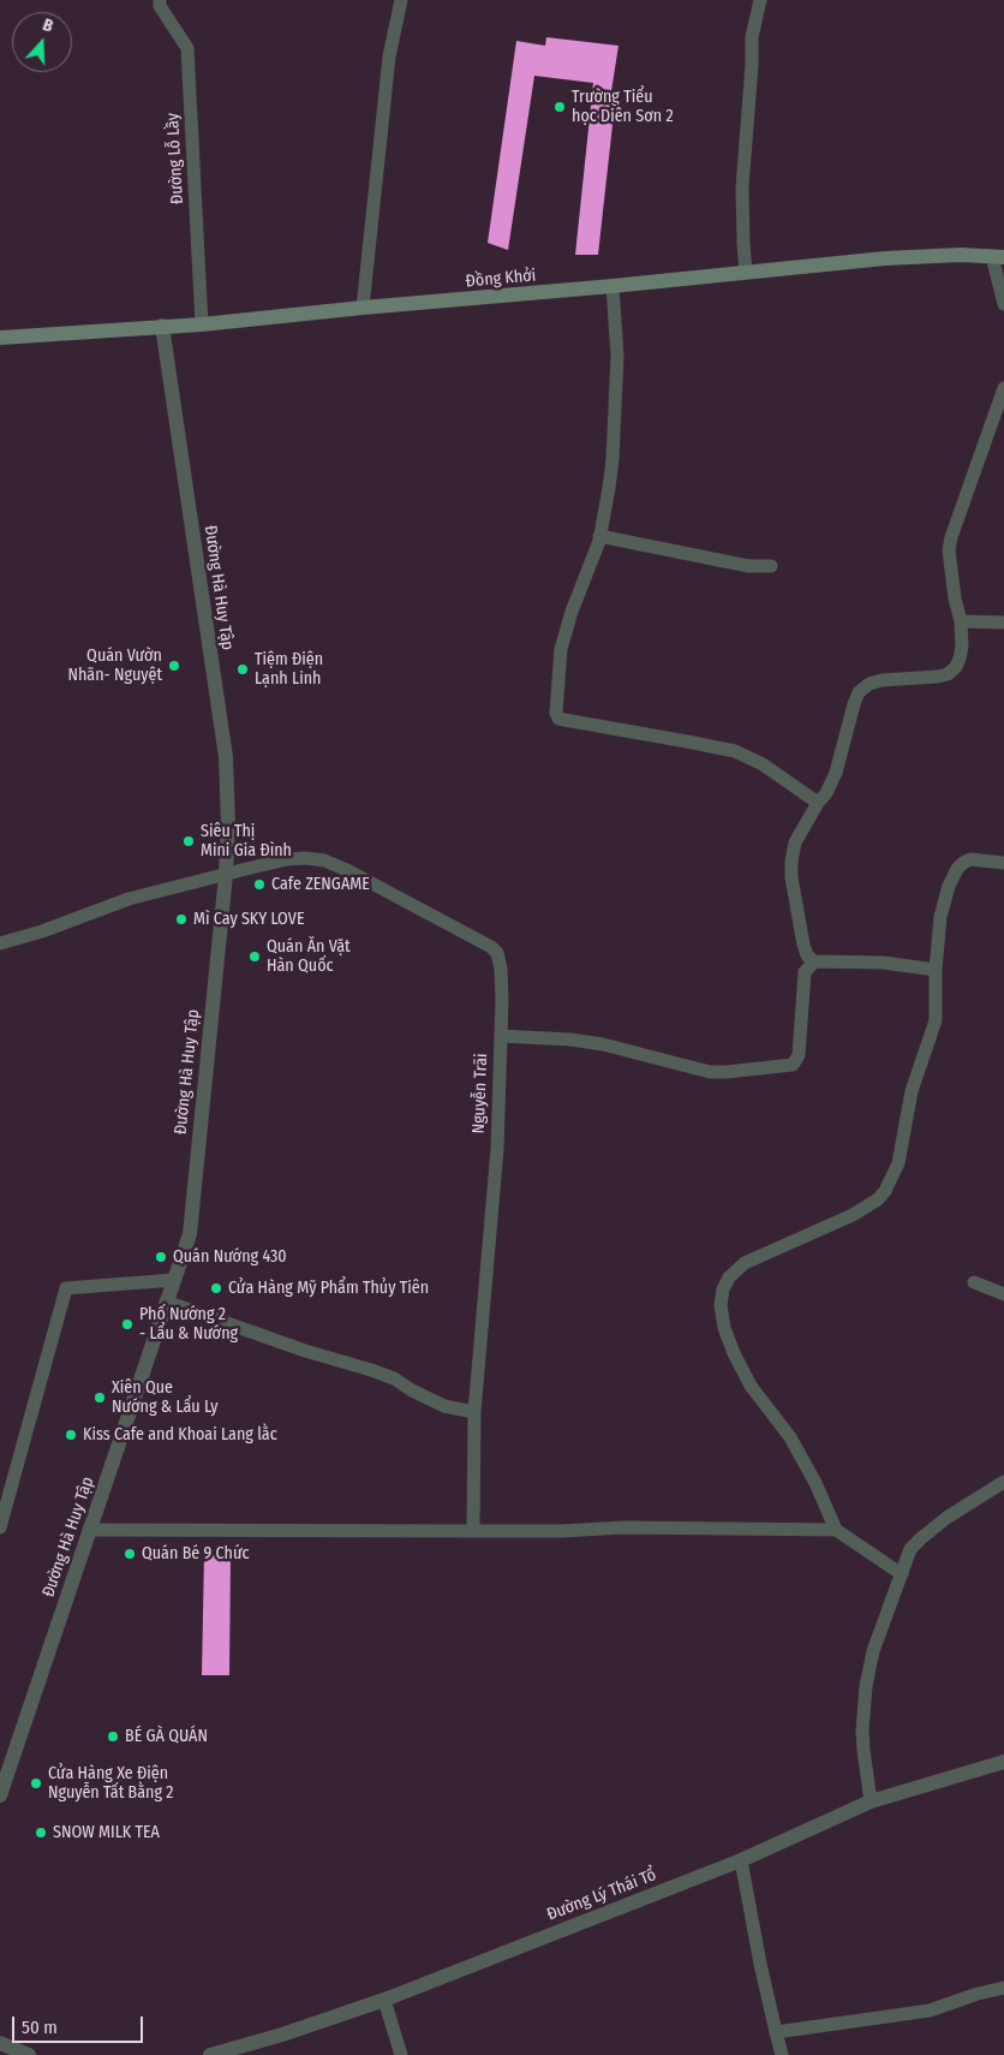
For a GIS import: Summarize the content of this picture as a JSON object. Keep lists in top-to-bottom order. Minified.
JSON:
{"streets":{"main road":["Đồng Khởi"],"street":["Đường Lỗ Lầy","Đường Hà Huy Tập","Nguyễn Trãi","Đường Lý Thái Tổ"]},"crossings":[["Đường Lỗ Lầy","Đồng Khởi"],["Đồng Khởi","Đường Hà Huy Tập"],["Đường Hà Huy Tập","Nguyễn Trãi"]],"places":["Trường Tiểu học Diên Sơn 2","Quán Vườn Nhãn- Nguyệt","Tiệm Điện Lạnh Linh","Siêu Thị Mini Gia Đình","Cafe ZENGAME","Mì Cay SKY LOVE","Quán Ăn Vặt Hàn Quốc","Quán Nướng 430","Cửa Hàng Mỹ Phẩm Thủy Tiên","Phố Nướng 2 - Lẩu & Nướng","Xiên Que Nướng & Lẩu Ly","Kiss Cafe and Khoai Lang lằc","Quán Bé 9 Chức","BÉ GÀ QUÁN","Cửa Hàng Xe Điện Nguyễn Tất Bằng 2","SNOW MILK TEA"],"scale_bar":"50 m","north":"top"}
